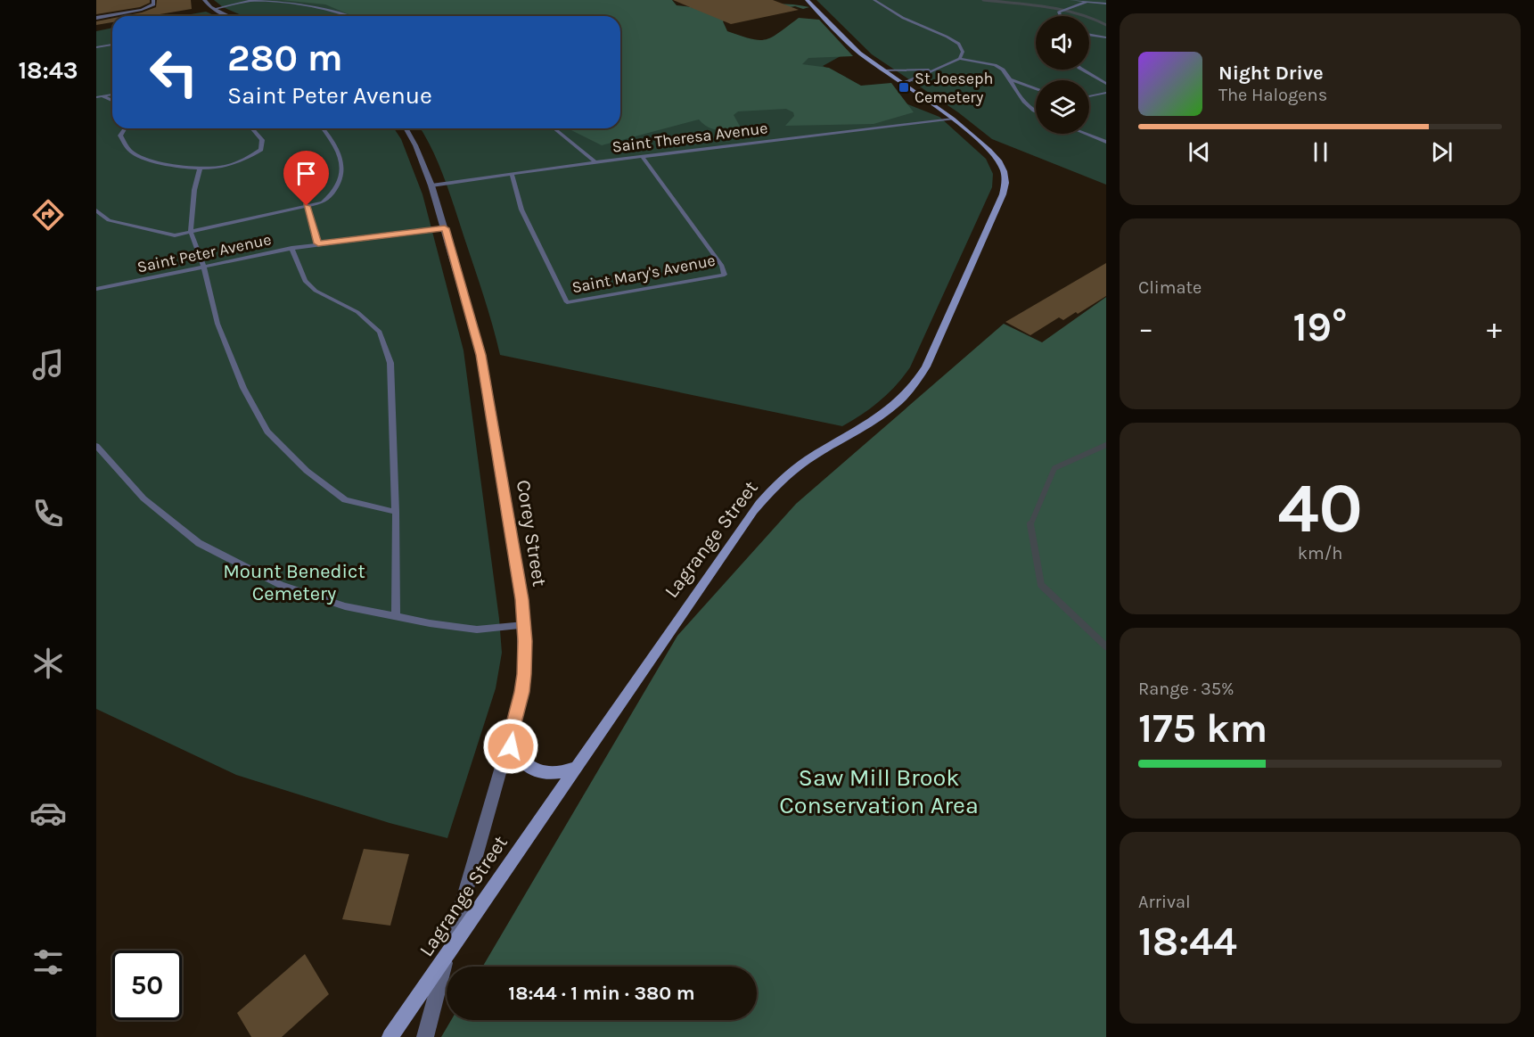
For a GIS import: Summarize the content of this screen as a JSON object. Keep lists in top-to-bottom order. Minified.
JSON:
{"streets":{"main road":["Lagrange Street"],"street":["Corey Street"],"lane":["Saint Theresa Avenue","Saint Peter Avenue","Saint Mary's Avenue"]},"crossings":[["Saint Theresa Avenue","Saint Mary's Avenue"],["Saint Theresa Avenue","Corey Street"],["Saint Theresa Avenue","Lagrange Street"],["Saint Peter Avenue","Corey Street"],["Corey Street","Lagrange Street"]],"parks":["Mount Benedict Cemetery","Saw Mill Brook Conservation Area"],"places":{"transit":["St Joeseph Cemetery"]},"page":{"tabs":"18:43","turn":["280 m","Saint Peter Avenue"],"song":["Night Drive","The Halogens"],"tile":["Climate",["40","km/h"],["Range · 35%","175 km"],["Arrival","18:44"]],"heat":["−","19°","+"],"limit":"50","trip":"18:44 · 1 min · 380 m"}}
